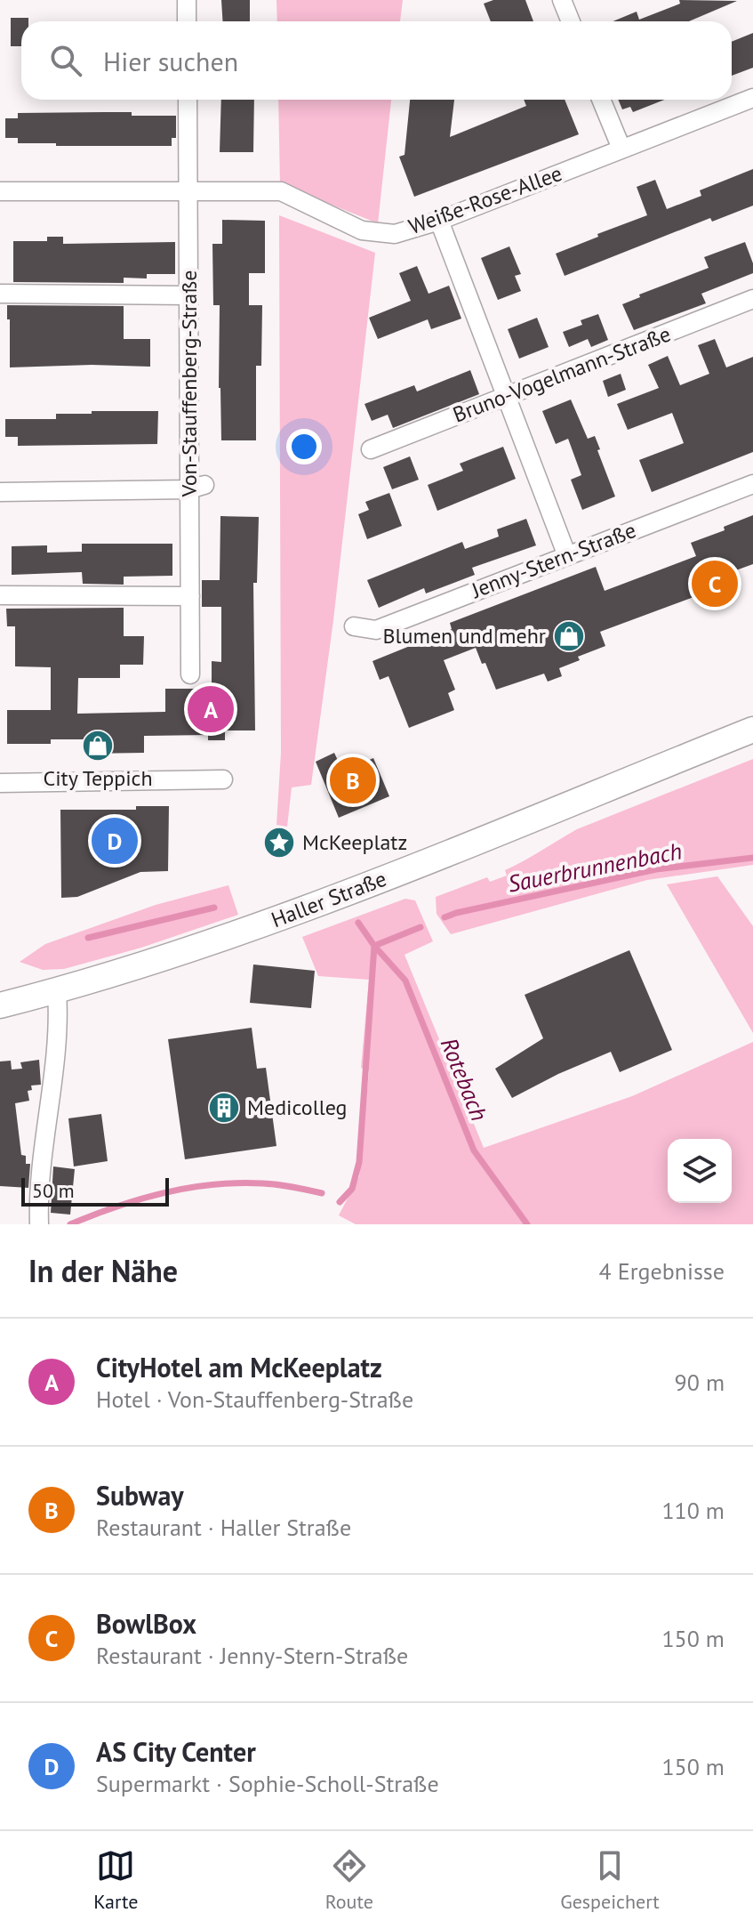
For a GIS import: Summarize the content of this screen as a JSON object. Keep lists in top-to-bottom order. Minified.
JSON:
{"streets":{"main road":["Haller Straße"],"street":["Weiße-Rose-Allee","Bruno-Vogelmann-Straße","Von-Stauffenberg-Straße","Jenny-Stern-Straße"]},"crossings":[["Weiße-Rose-Allee","Von-Stauffenberg-Straße"]],"water":["Sauerbrunnenbach","Rotebach"],"places":{"shop":["Blumen und mehr","City Teppich"],"place":["McKeeplatz"],"building":["Medicolleg"]},"scale_bar":"50 m","page":{"search":"Hier suchen","pins":["C","A","B","D"],"scale":"50 m","heading":["In der Nähe","4 Ergebnisse"],"list":[{"mark":"A","name":"CityHotel am McKeeplatz","note":"Hotel · Von-Stauffenberg-Straße","value":"90 m"},{"mark":"B","name":"Subway","note":"Restaurant · Haller Straße","value":"110 m"},{"mark":"C","name":"BowlBox","note":"Restaurant · Jenny-Stern-Straße","value":"150 m"},{"mark":"D","name":"AS City Center","note":"Supermarkt · Sophie-Scholl-Straße","value":"150 m"}],"nav":["Karte","Route","Gespeichert"]}}
